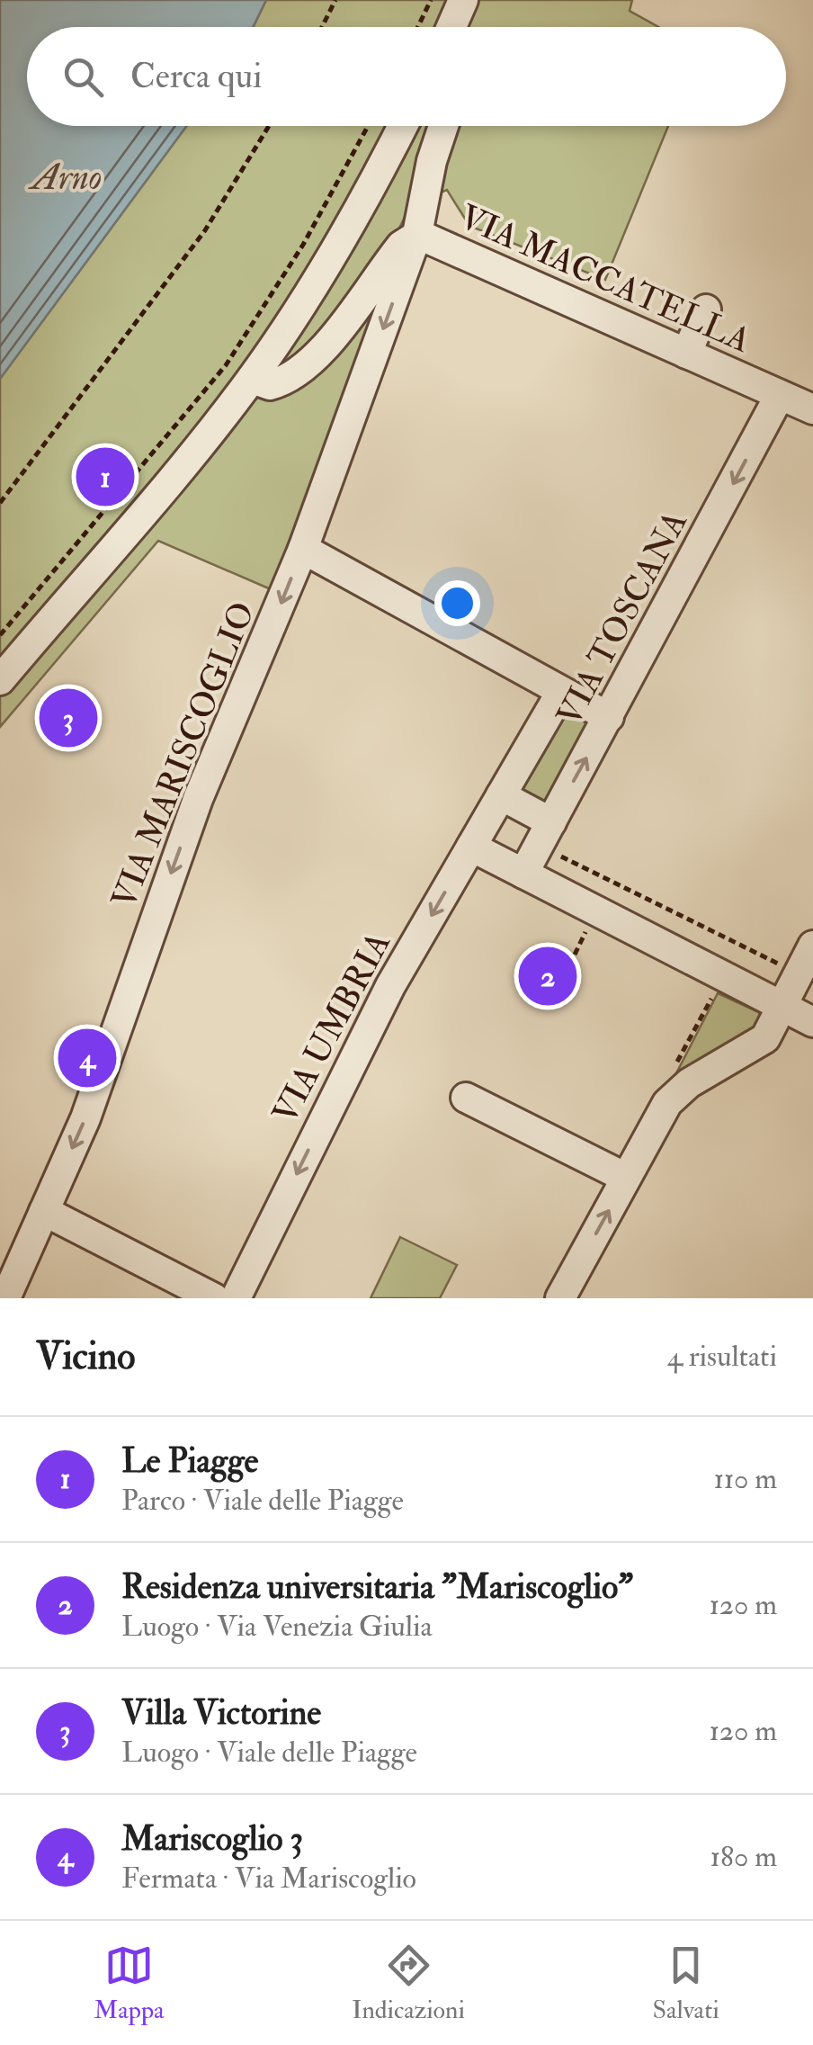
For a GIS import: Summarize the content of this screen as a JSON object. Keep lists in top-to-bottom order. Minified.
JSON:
{"streets":{"street":["VIA MACCATELLA","VIA TOSCANA","VIA MARISCOGLIO","VIA UMBRIA"]},"crossings":[["VIA MACCATELLA","VIA TOSCANA"],["VIA MACCATELLA","VIA MARISCOGLIO"]],"one_way":["VIA UMBRIA"],"water":["Arno"],"page":{"search":"Cerca qui","pins":["1","3","2","4"],"heading":["Vicino","4 risultati"],"list":[{"mark":"1","name":"Le Piagge","note":"Parco · Viale delle Piagge","value":"110 m"},{"mark":"2","name":"Residenza universitaria \"Mariscoglio\"","note":"Luogo · Via Venezia Giulia","value":"120 m"},{"mark":"3","name":"Villa Victorine","note":"Luogo · Viale delle Piagge","value":"120 m"},{"mark":"4","name":"Mariscoglio 3","note":"Fermata · Via Mariscoglio","value":"180 m"}],"nav":["Mappa","Indicazioni","Salvati"]}}
